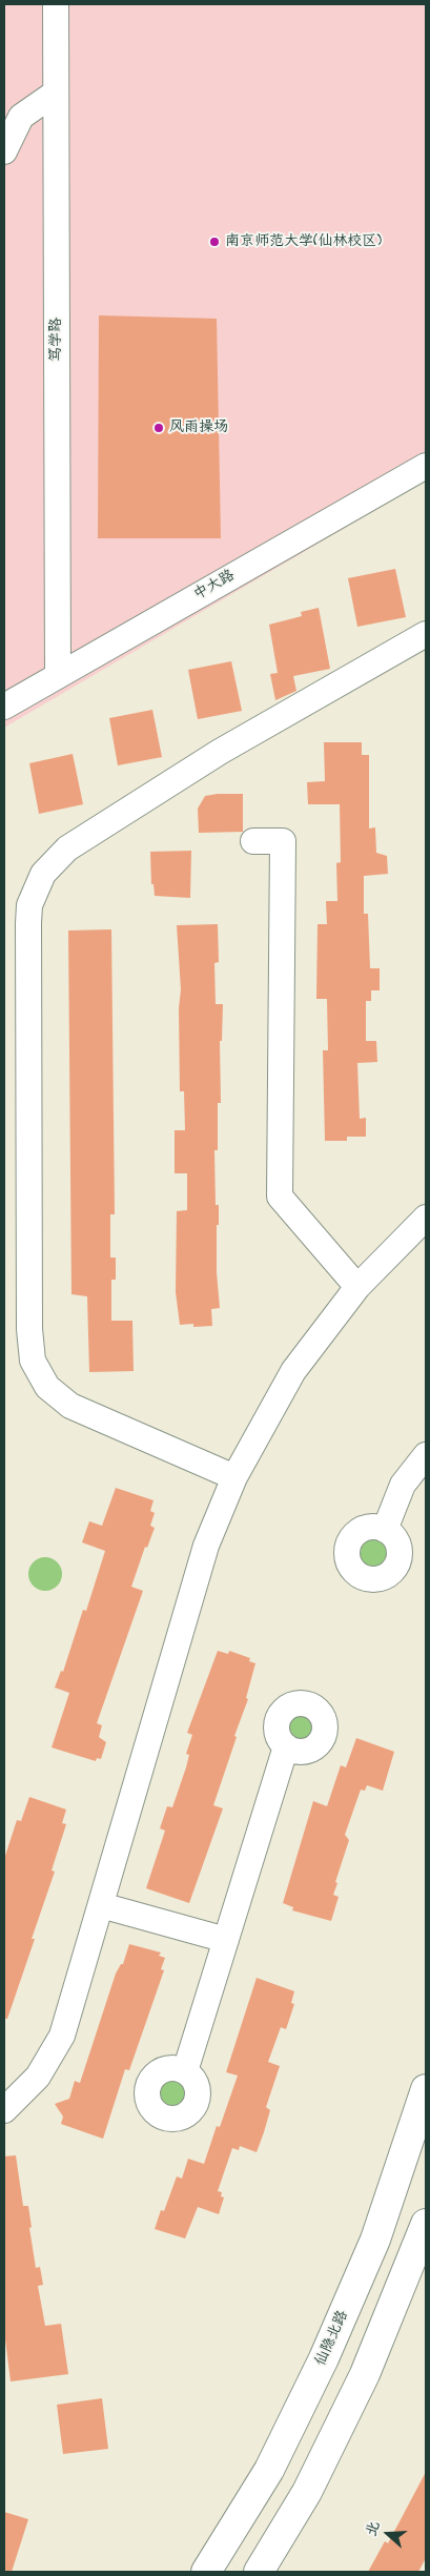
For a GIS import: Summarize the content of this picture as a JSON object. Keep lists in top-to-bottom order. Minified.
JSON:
{"streets":{"main road":["仙隐北路"],"street":["笃学路","中大路"]},"crossings":[["笃学路","中大路"]],"places":["南京师范大学(仙林校区)","风雨操场"],"north":"left"}
